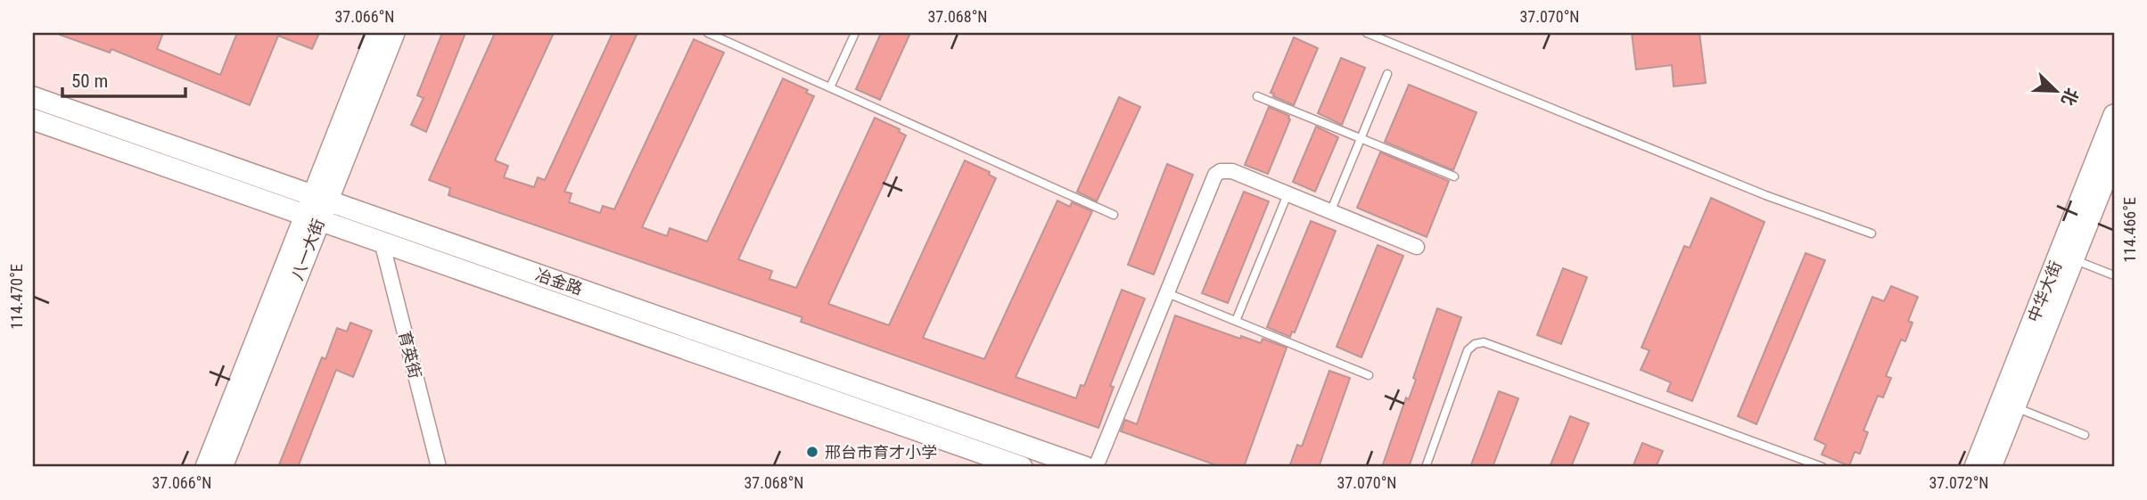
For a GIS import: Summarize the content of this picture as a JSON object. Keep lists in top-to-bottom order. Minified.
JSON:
{"streets":{"street":["八一大街","冶金路","中华大街","育英街"]},"crossings":[["八一大街","冶金路"],["冶金路","育英街"]],"places":["邢台市育才小学"],"scale_bar":"50 m","north":"bottom right","coordinates":["37.066°N","37.068°N","37.070°N","114.466°E","114.470°E","37.072°N"]}
